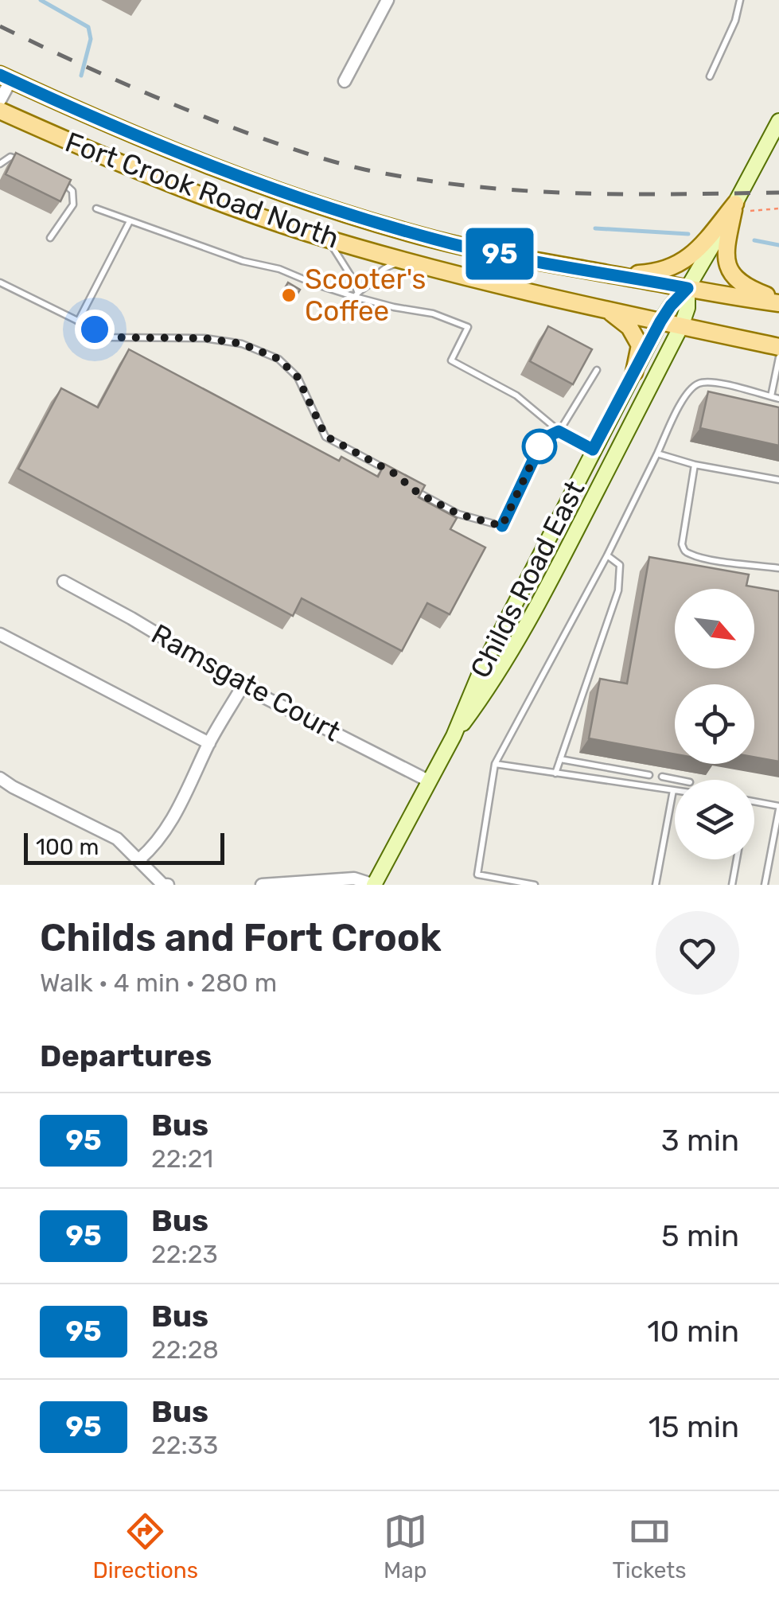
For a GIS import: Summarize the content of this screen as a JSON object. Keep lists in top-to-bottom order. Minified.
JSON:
{"streets":{"main road":["Fort Crook Road North"],"street":["Childs Road East","Ramsgate Court"]},"crossings":[["Fort Crook Road North","Childs Road East"],["Childs Road East","Ramsgate Court"]],"places":["Scooter's Coffee"],"lines":["bus line 95"],"scale_bar":"100 m","north":"bottom right","page":{"on_map":"95","scale":"100 m","heading":[["Childs and Fort Crook","Walk · 4 min · 280 m"],"Departures"],"list":[{"mark":"95","name":"Bus","note":"22:21","value":"3 min"},{"mark":"95","name":"Bus","note":"22:23","value":"5 min"},{"mark":"95","name":"Bus","note":"22:28","value":"10 min"},{"mark":"95","name":"Bus","note":"22:33","value":"15 min"}],"tabs":["Directions","Map","Tickets"]}}
